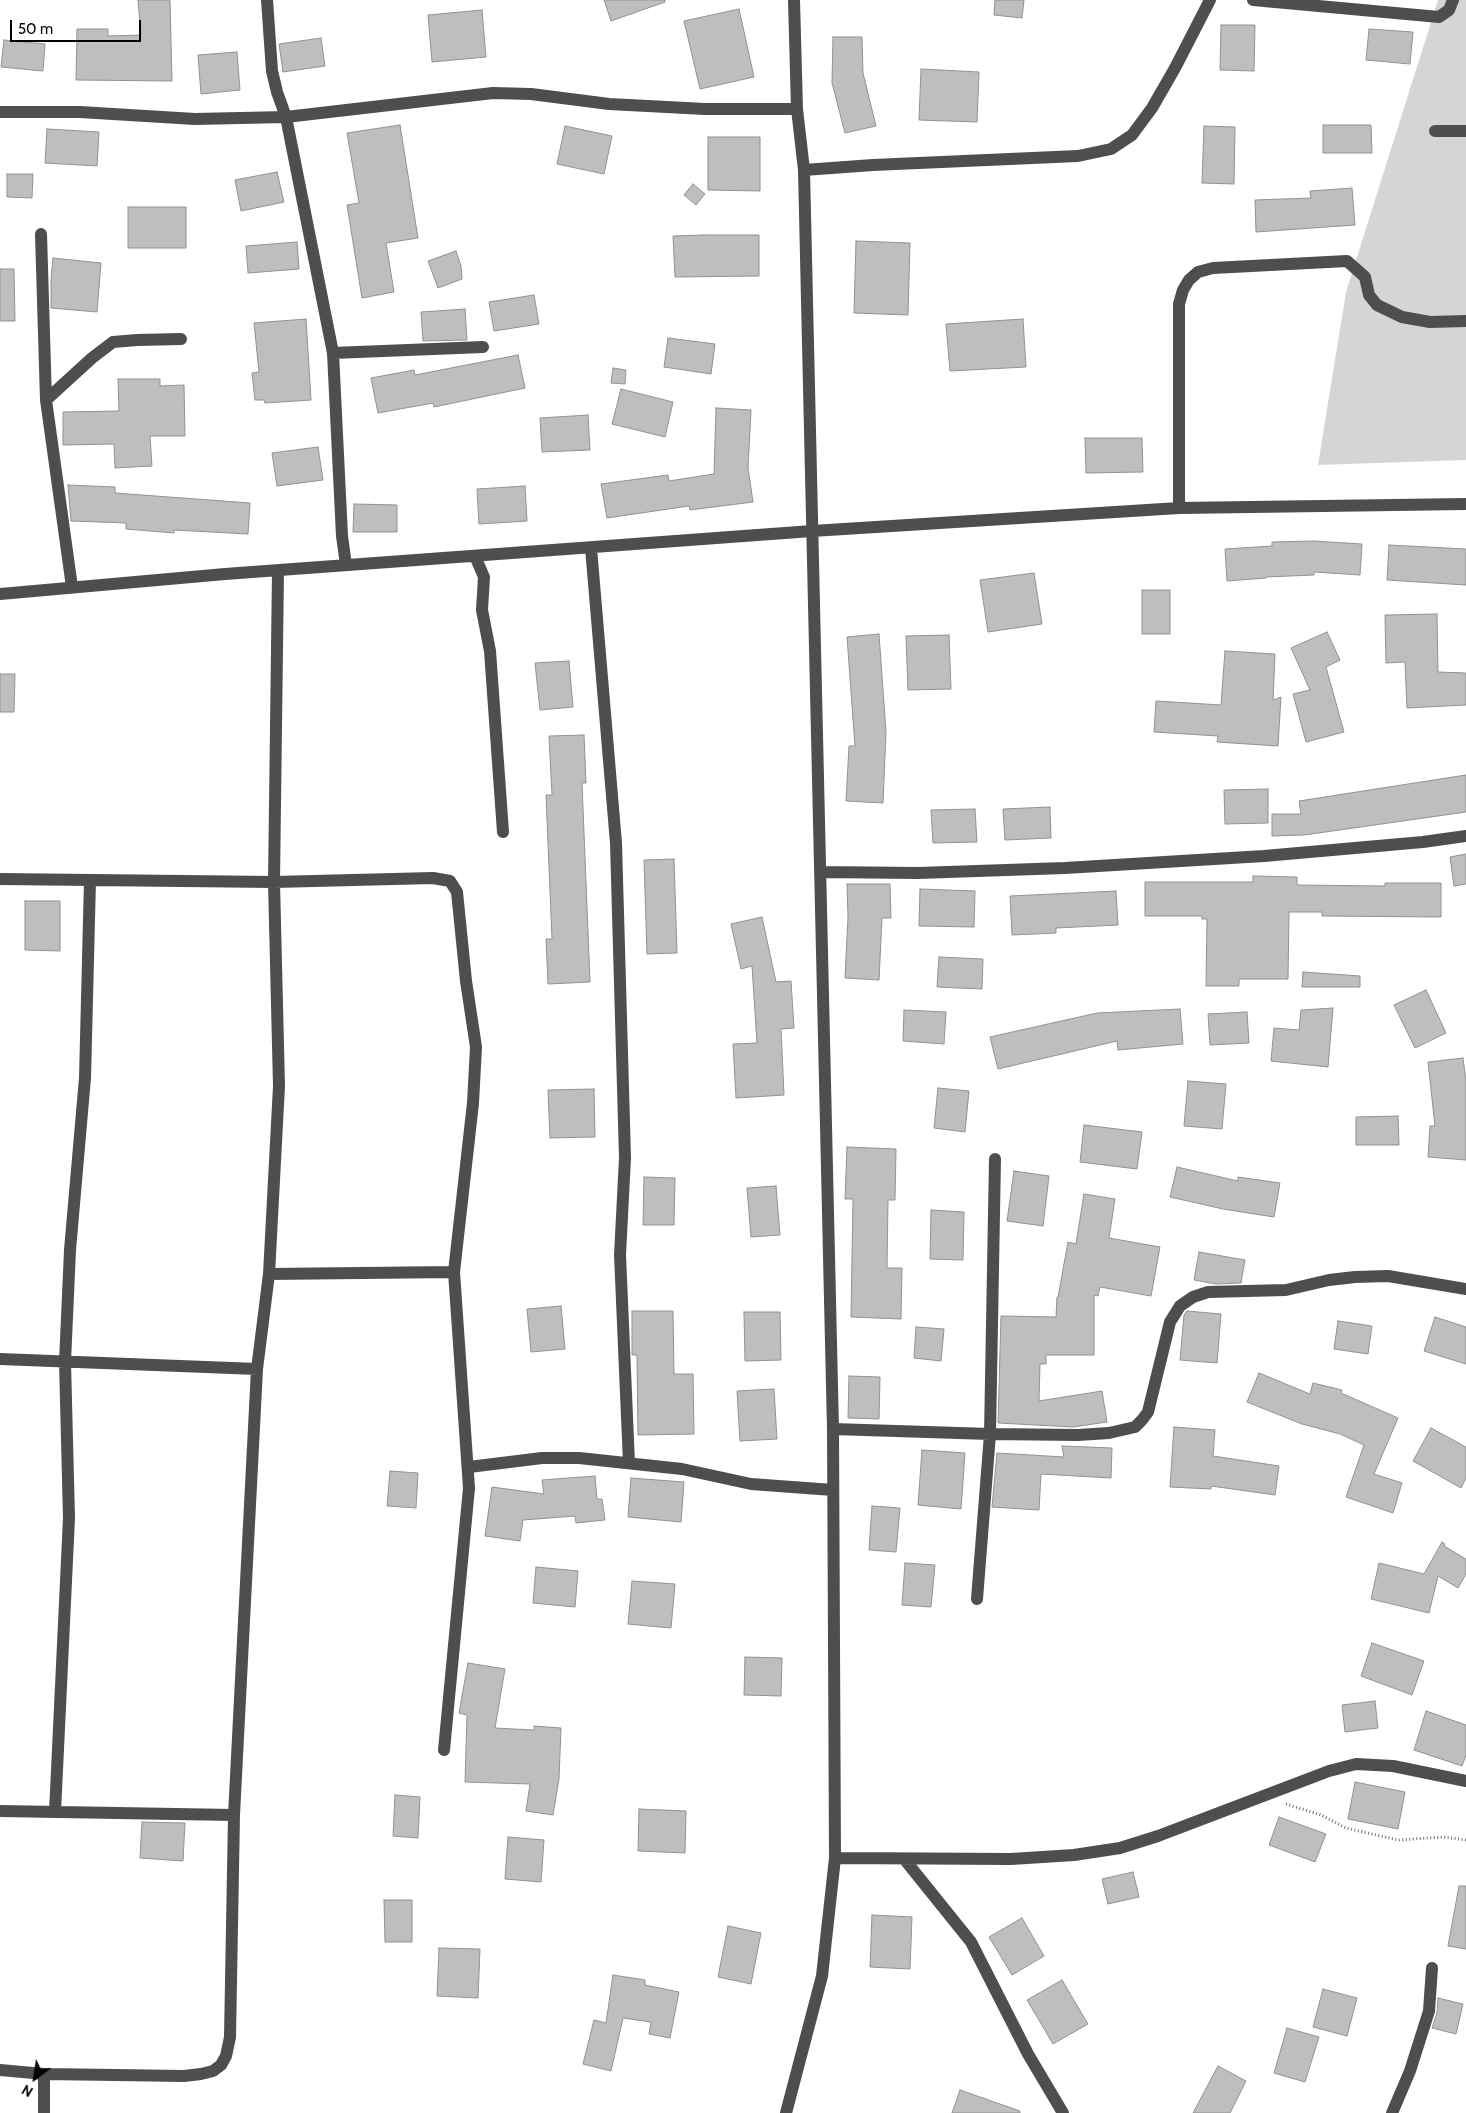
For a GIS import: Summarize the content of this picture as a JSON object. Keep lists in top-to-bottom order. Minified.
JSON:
{"scale_bar":"50 m","north":"bottom left"}
